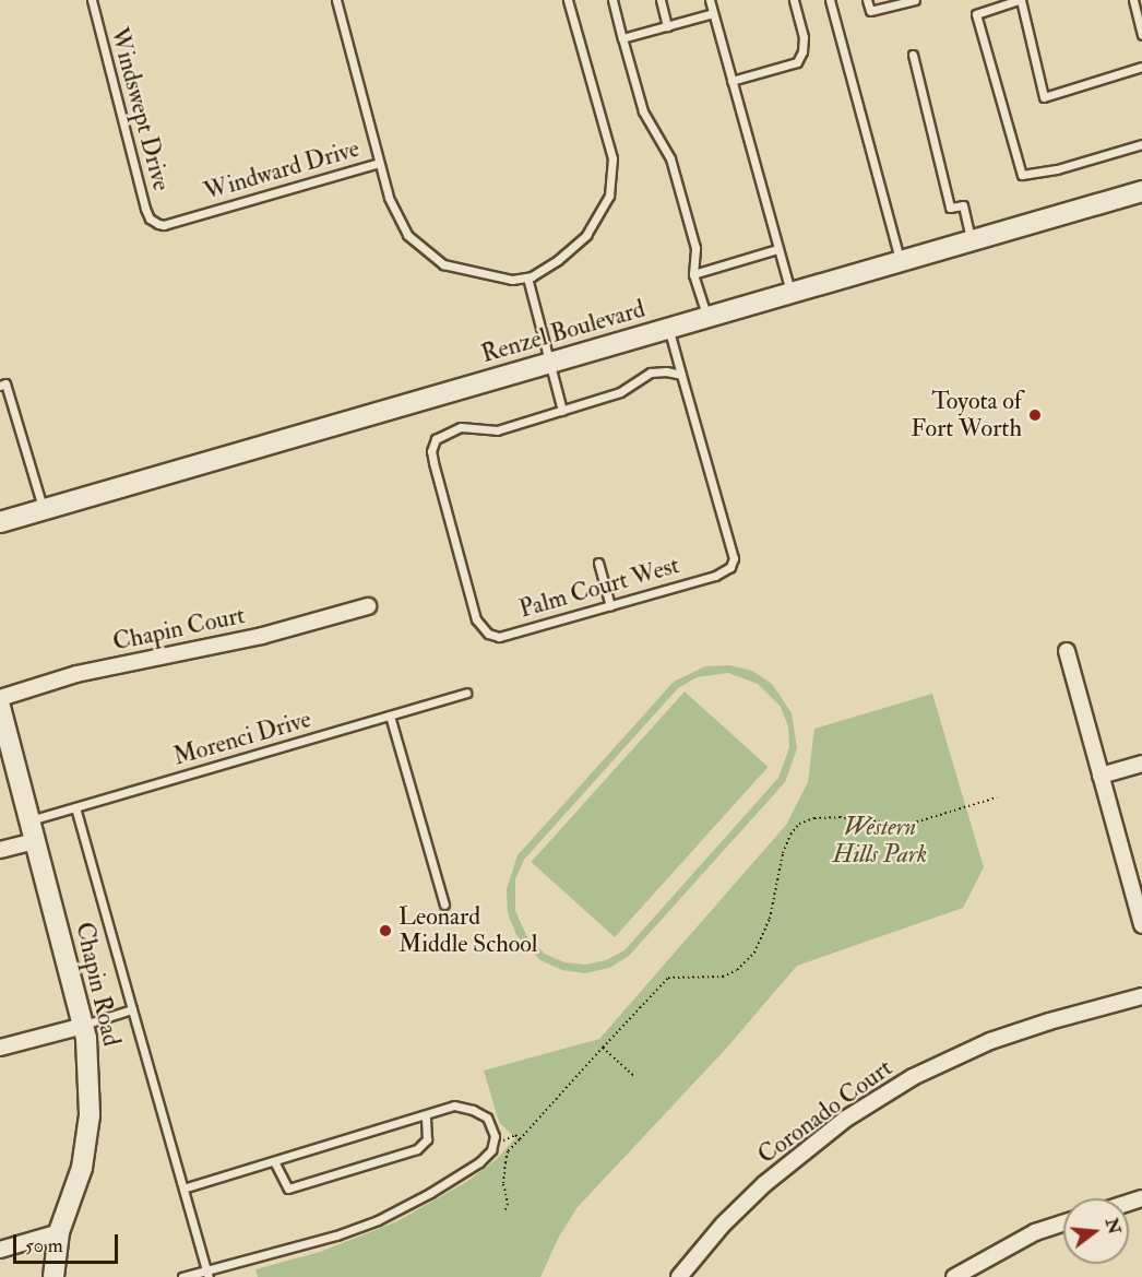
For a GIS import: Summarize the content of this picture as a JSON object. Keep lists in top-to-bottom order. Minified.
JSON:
{"streets":{"street":["Renzel Boulevard","Chapin Court","Chapin Road","Coronado Court"],"lane":["Windswept Drive","Windward Drive","Palm Court West","Morenci Drive"]},"crossings":[["Windswept Drive","Windward Drive"],["Morenci Drive","Chapin Road"]],"parks":["Western Hills Park"],"places":["Toyota of Fort Worth","Leonard Middle School"],"scale_bar":"50 m","north":"right"}
